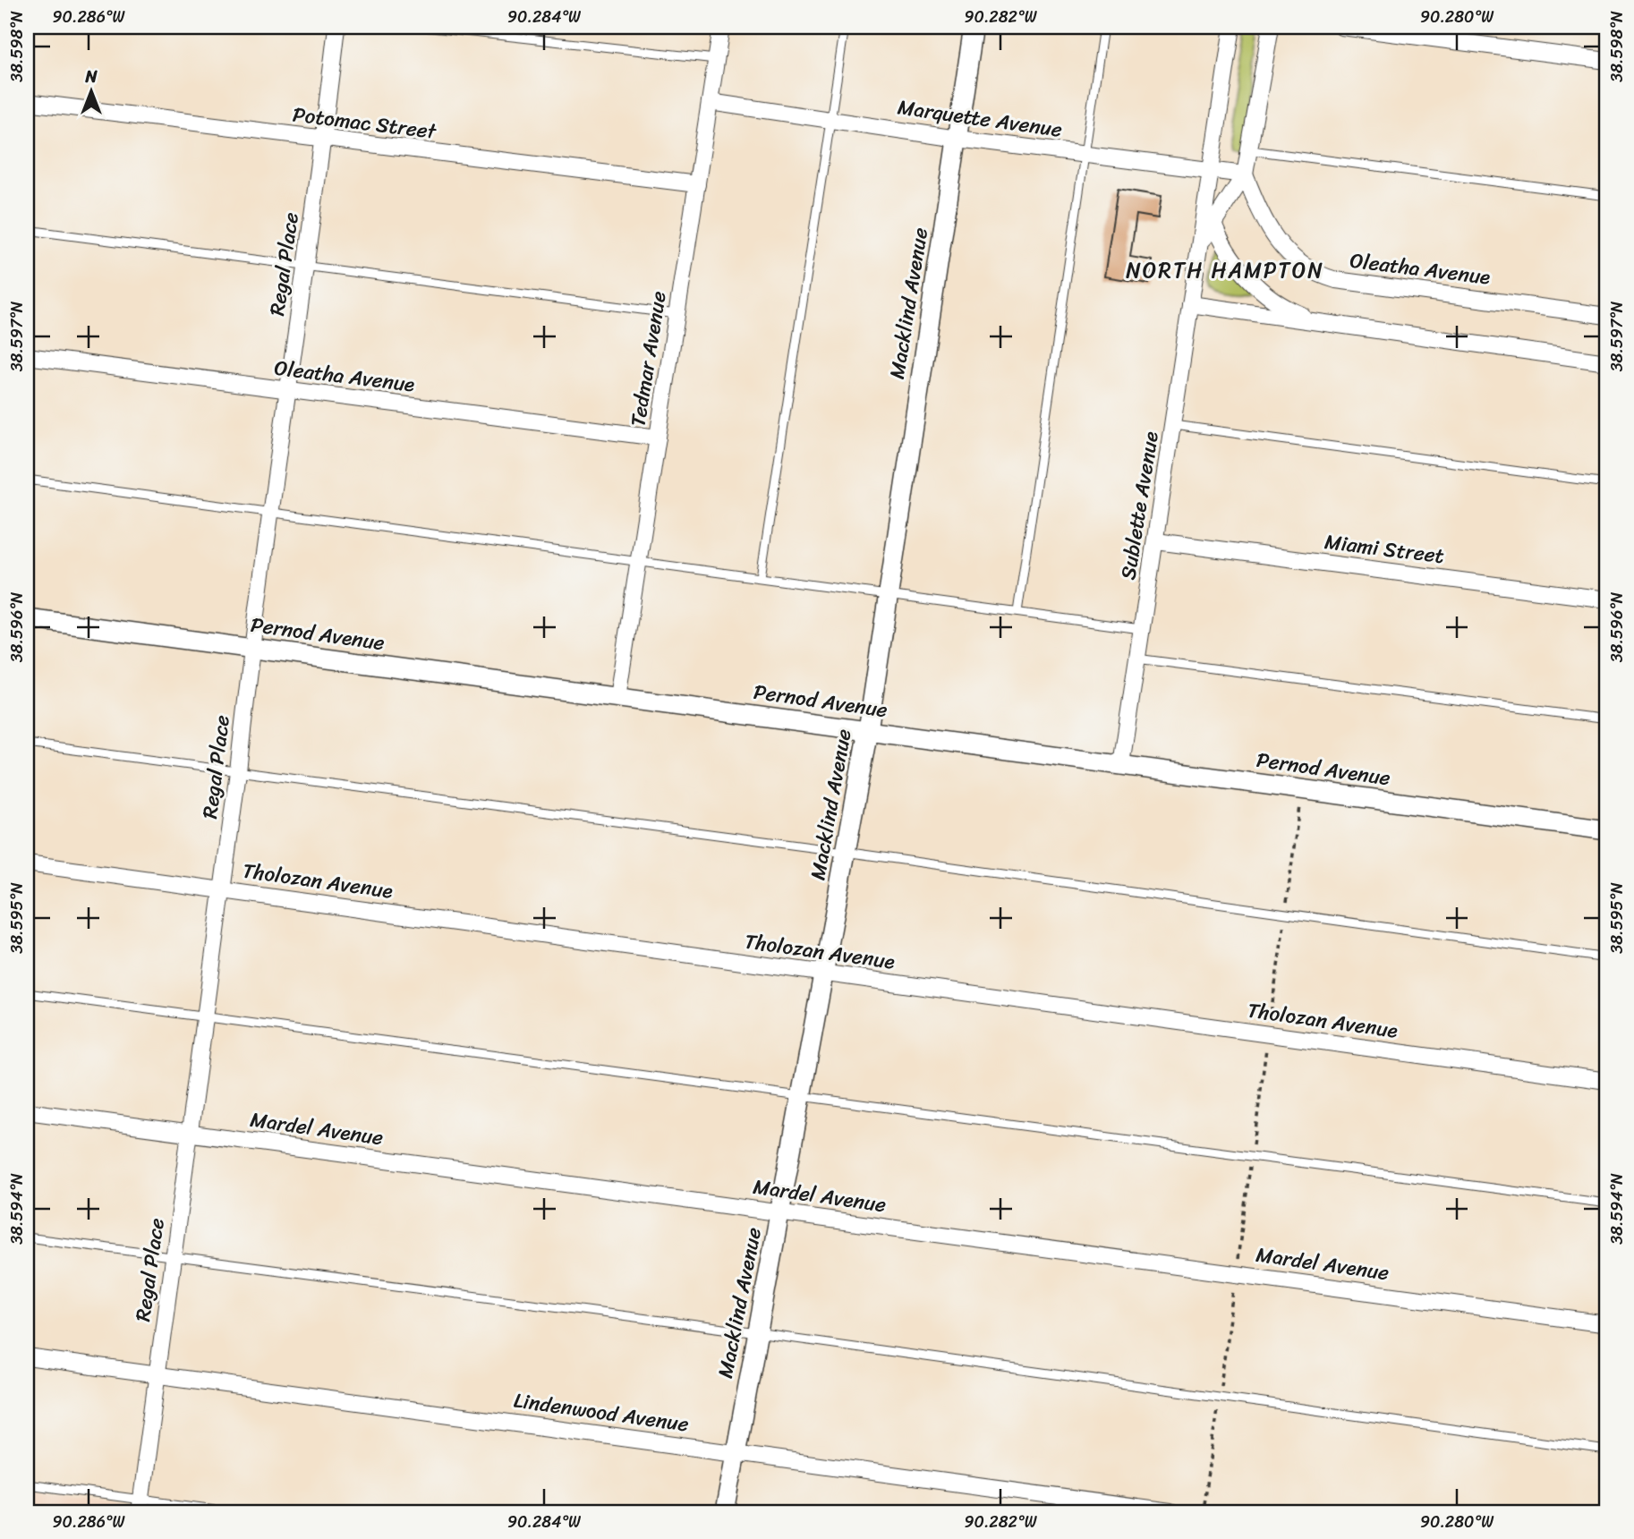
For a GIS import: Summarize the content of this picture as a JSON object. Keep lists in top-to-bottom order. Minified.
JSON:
{"streets":{"street":["Marquette Avenue","Potomac Street","Regal Place","Oleatha Avenue","Macklind Avenue","Tedmar Avenue","Sublette Avenue","Miami Street","Pernod Avenue","Tholozan Avenue","Mardel Avenue","Lindenwood Avenue"]},"crossings":[["Marquette Avenue","Oleatha Avenue"],["Marquette Avenue","Macklind Avenue"],["Marquette Avenue","Tedmar Avenue"],["Marquette Avenue","Sublette Avenue"],["Potomac Street","Regal Place"],["Potomac Street","Tedmar Avenue"],["Regal Place","Oleatha Avenue"],["Regal Place","Pernod Avenue"],["Regal Place","Tholozan Avenue"],["Regal Place","Mardel Avenue"],["Regal Place","Lindenwood Avenue"],["Oleatha Avenue","Tedmar Avenue"],["Oleatha Avenue","Sublette Avenue"],["Macklind Avenue","Pernod Avenue"],["Macklind Avenue","Tholozan Avenue"],["Macklind Avenue","Mardel Avenue"],["Macklind Avenue","Lindenwood Avenue"],["Tedmar Avenue","Pernod Avenue"],["Sublette Avenue","Miami Street"],["Sublette Avenue","Pernod Avenue"]],"districts":["NORTH HAMPTON"],"north":"top","coordinates":["90.286°W","90.284°W","90.282°W","90.280°W","38.598°N","38.597°N","38.596°N","38.595°N","38.594°N"]}
